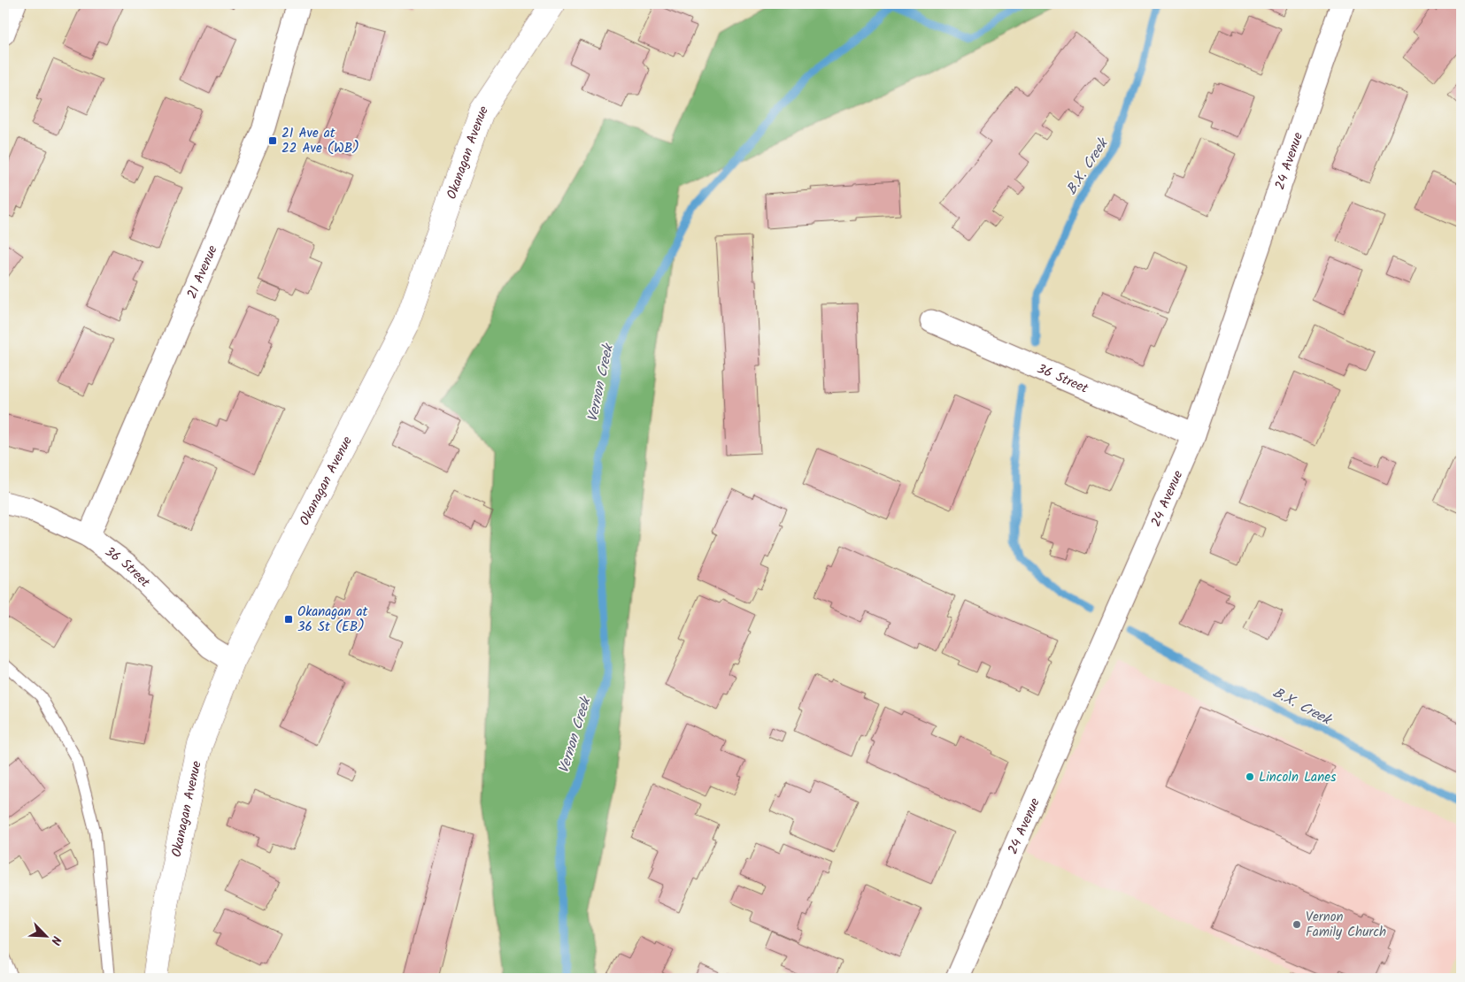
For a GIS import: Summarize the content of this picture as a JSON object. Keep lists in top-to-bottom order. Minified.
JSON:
{"streets":{"street":["Okanagan Avenue","24 Avenue","21 Avenue","36 Street"]},"crossings":[["Okanagan Avenue","36 Street"],["24 Avenue","36 Street"],["21 Avenue","36 Street"]],"water":["B.X. Creek","Vernon Creek"],"places":{"transit":["21 Ave at 22 Ave (WB)","Okanagan at 36 St (EB)"],"other":["Lincoln Lanes","Vernon Family Church"]},"north":"bottom right"}
